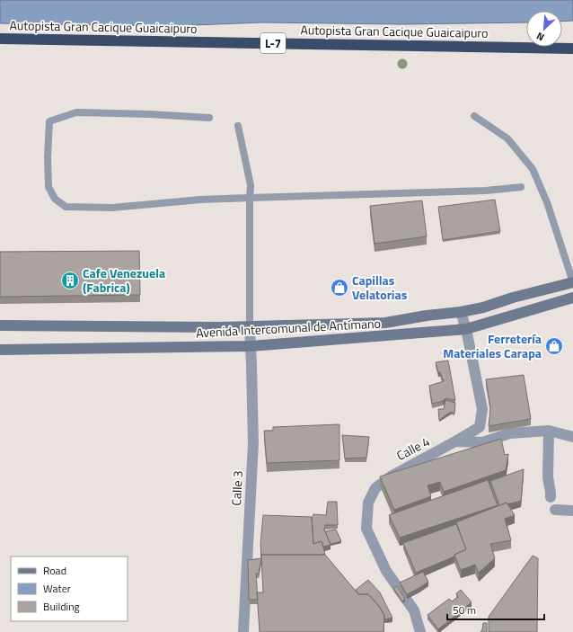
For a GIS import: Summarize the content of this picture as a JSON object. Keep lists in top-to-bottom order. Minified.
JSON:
{"streets":{"highway":["Autopista Gran Cacique Guaicaipuro","L-7"],"main road":["Avenida Intercomunal de Antímano"],"street":["Calle 4","Calle 3"]},"crossings":[["Avenida Intercomunal de Antímano","Calle 4"],["Avenida Intercomunal de Antímano","Calle 3"]],"places":{"building":["Cafe Venezuela (Fabrica)"],"shop":["Capillas Velatorias","Ferretería Materiales Carapa"]},"legend":["Road","Water","Building"],"scale_bar":"50 m","north":"bottom left"}
